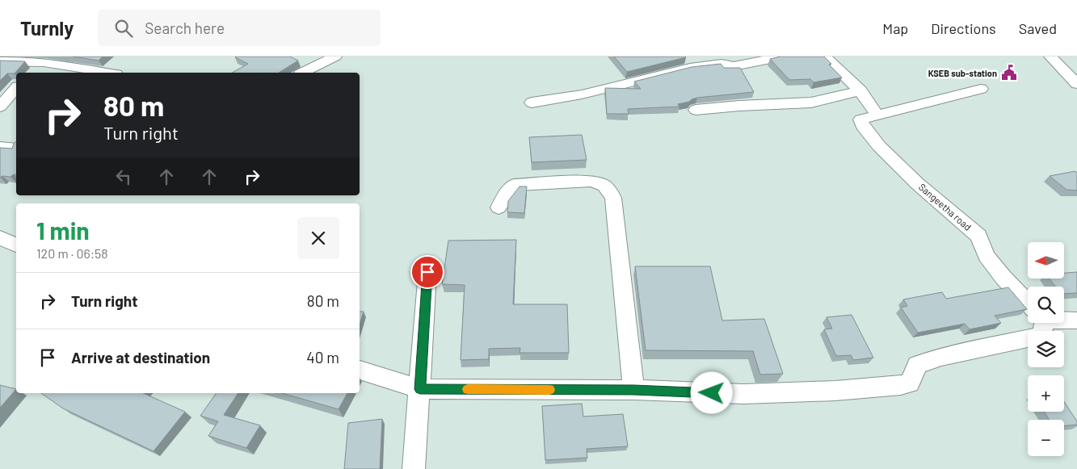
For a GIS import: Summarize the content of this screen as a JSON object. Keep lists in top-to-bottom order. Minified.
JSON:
{"streets":{"street":["Sangeetha road"]},"places":{"public building":["KSEB sub-station"]},"north":"left","page":{"header":"Turnly","search":"Search here","nav":["Map","Directions","Saved"],"turn":["80 m","Turn right"],"heading":["1 min","120 m · 06:58"],"map_buttons":["+","−"],"list":[{"name":"Turn right","value":"80 m"},{"name":"Arrive at destination","value":"40 m"}]}}
